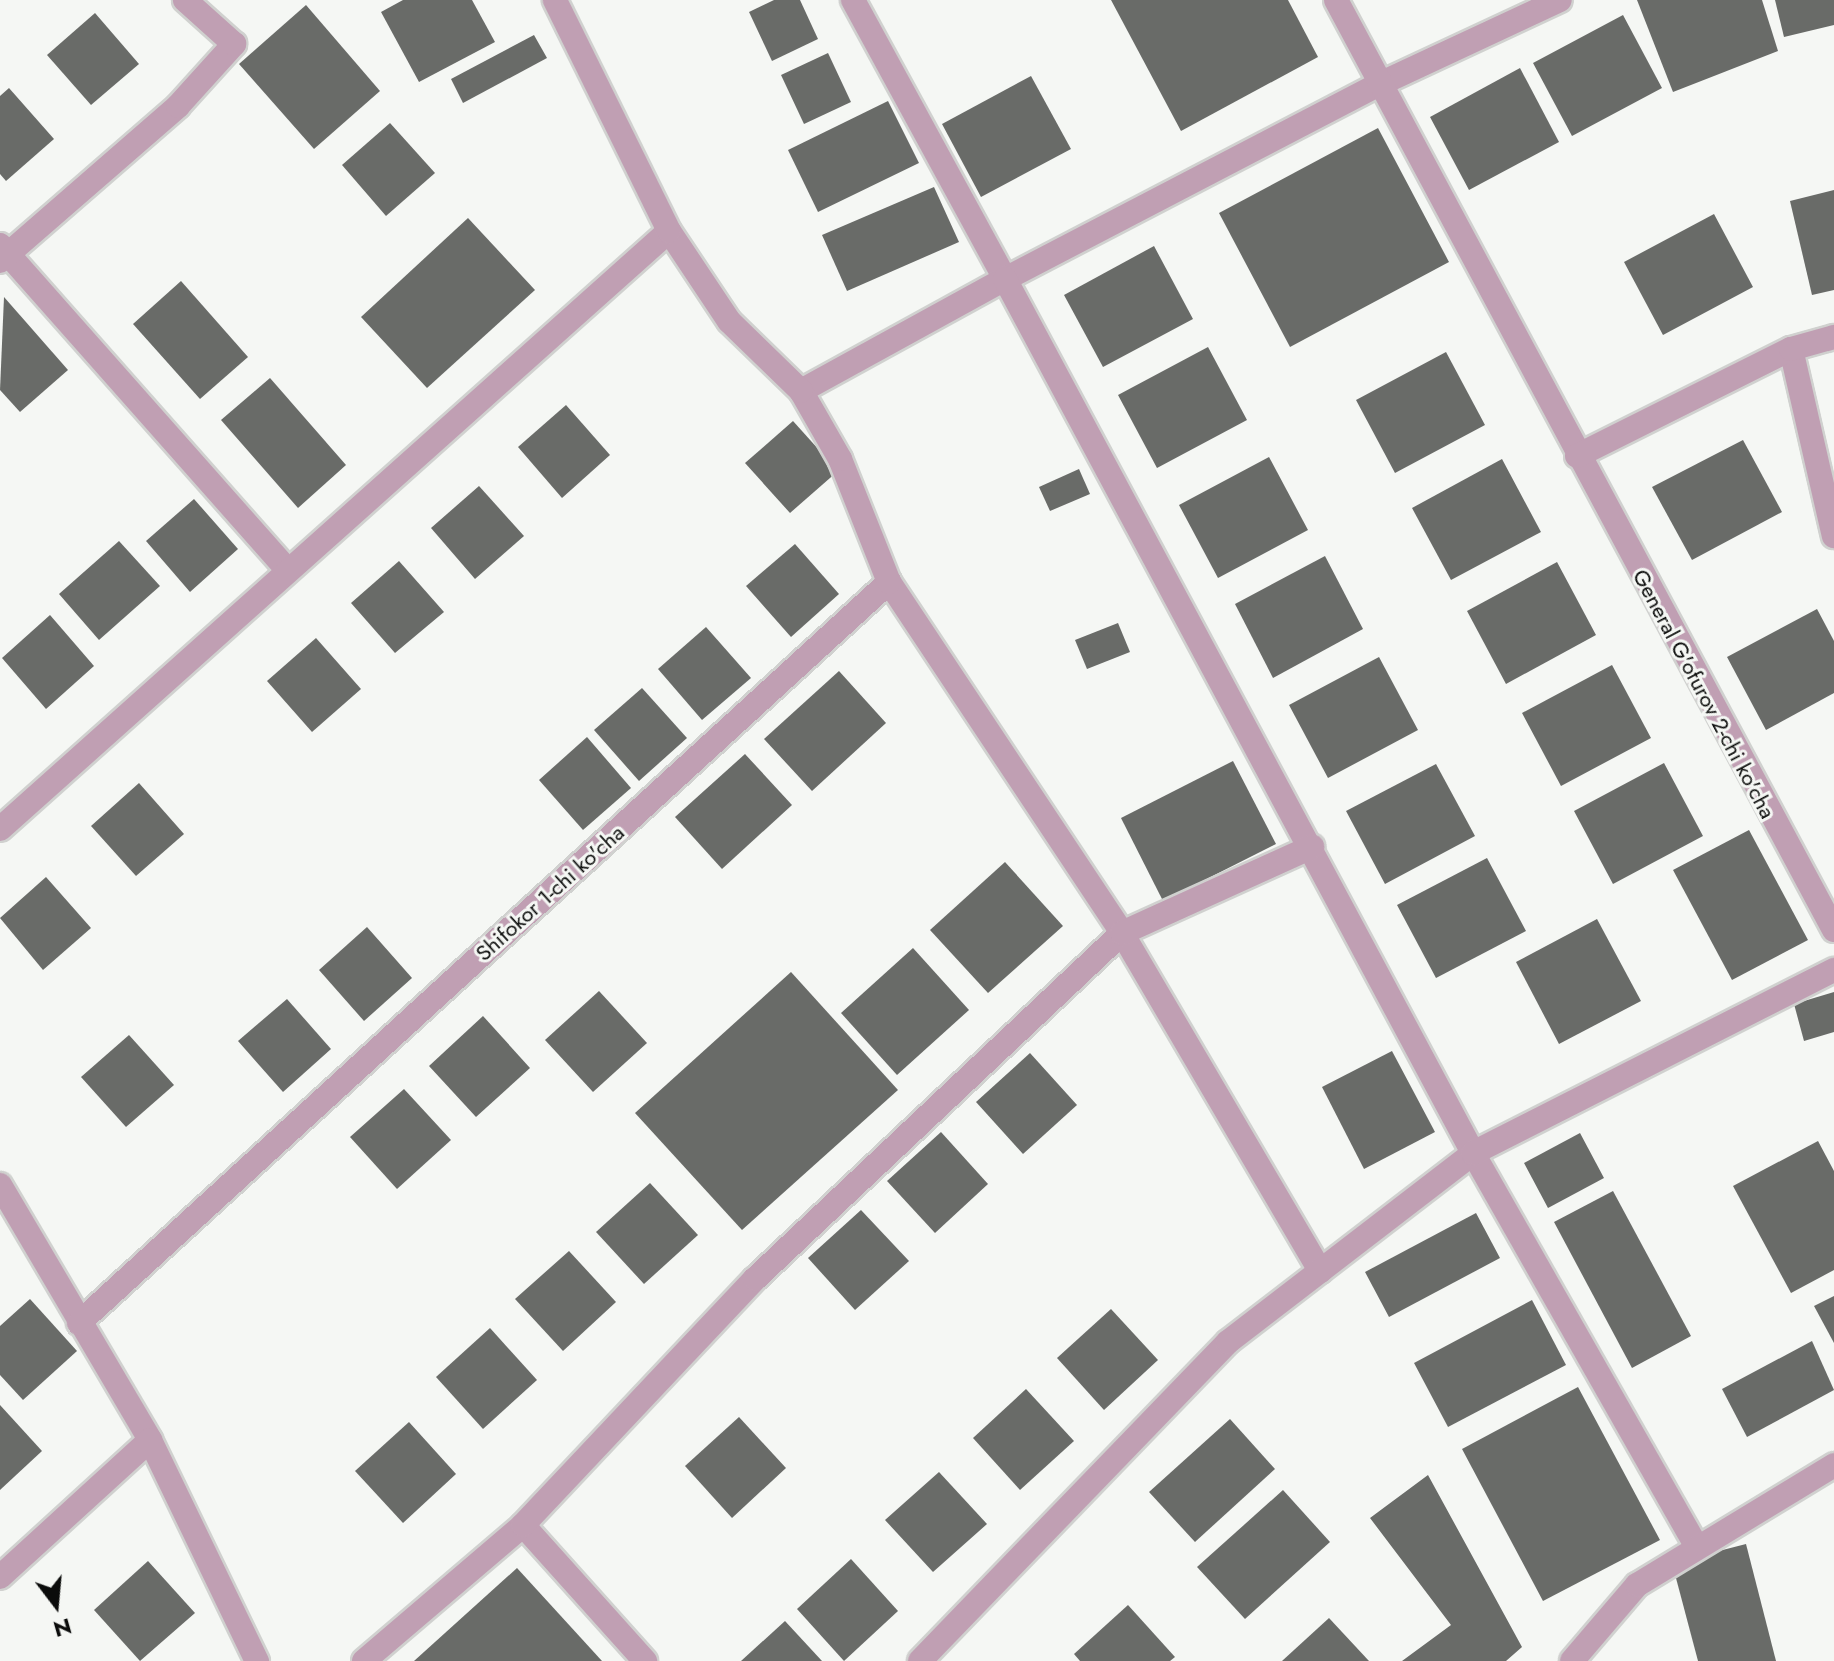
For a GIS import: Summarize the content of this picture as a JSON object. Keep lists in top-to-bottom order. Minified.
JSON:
{"streets":{"street":["General G'ofurov 2-chi ko'cha","Shifokor 1-chi ko'cha"]},"north":"bottom"}
